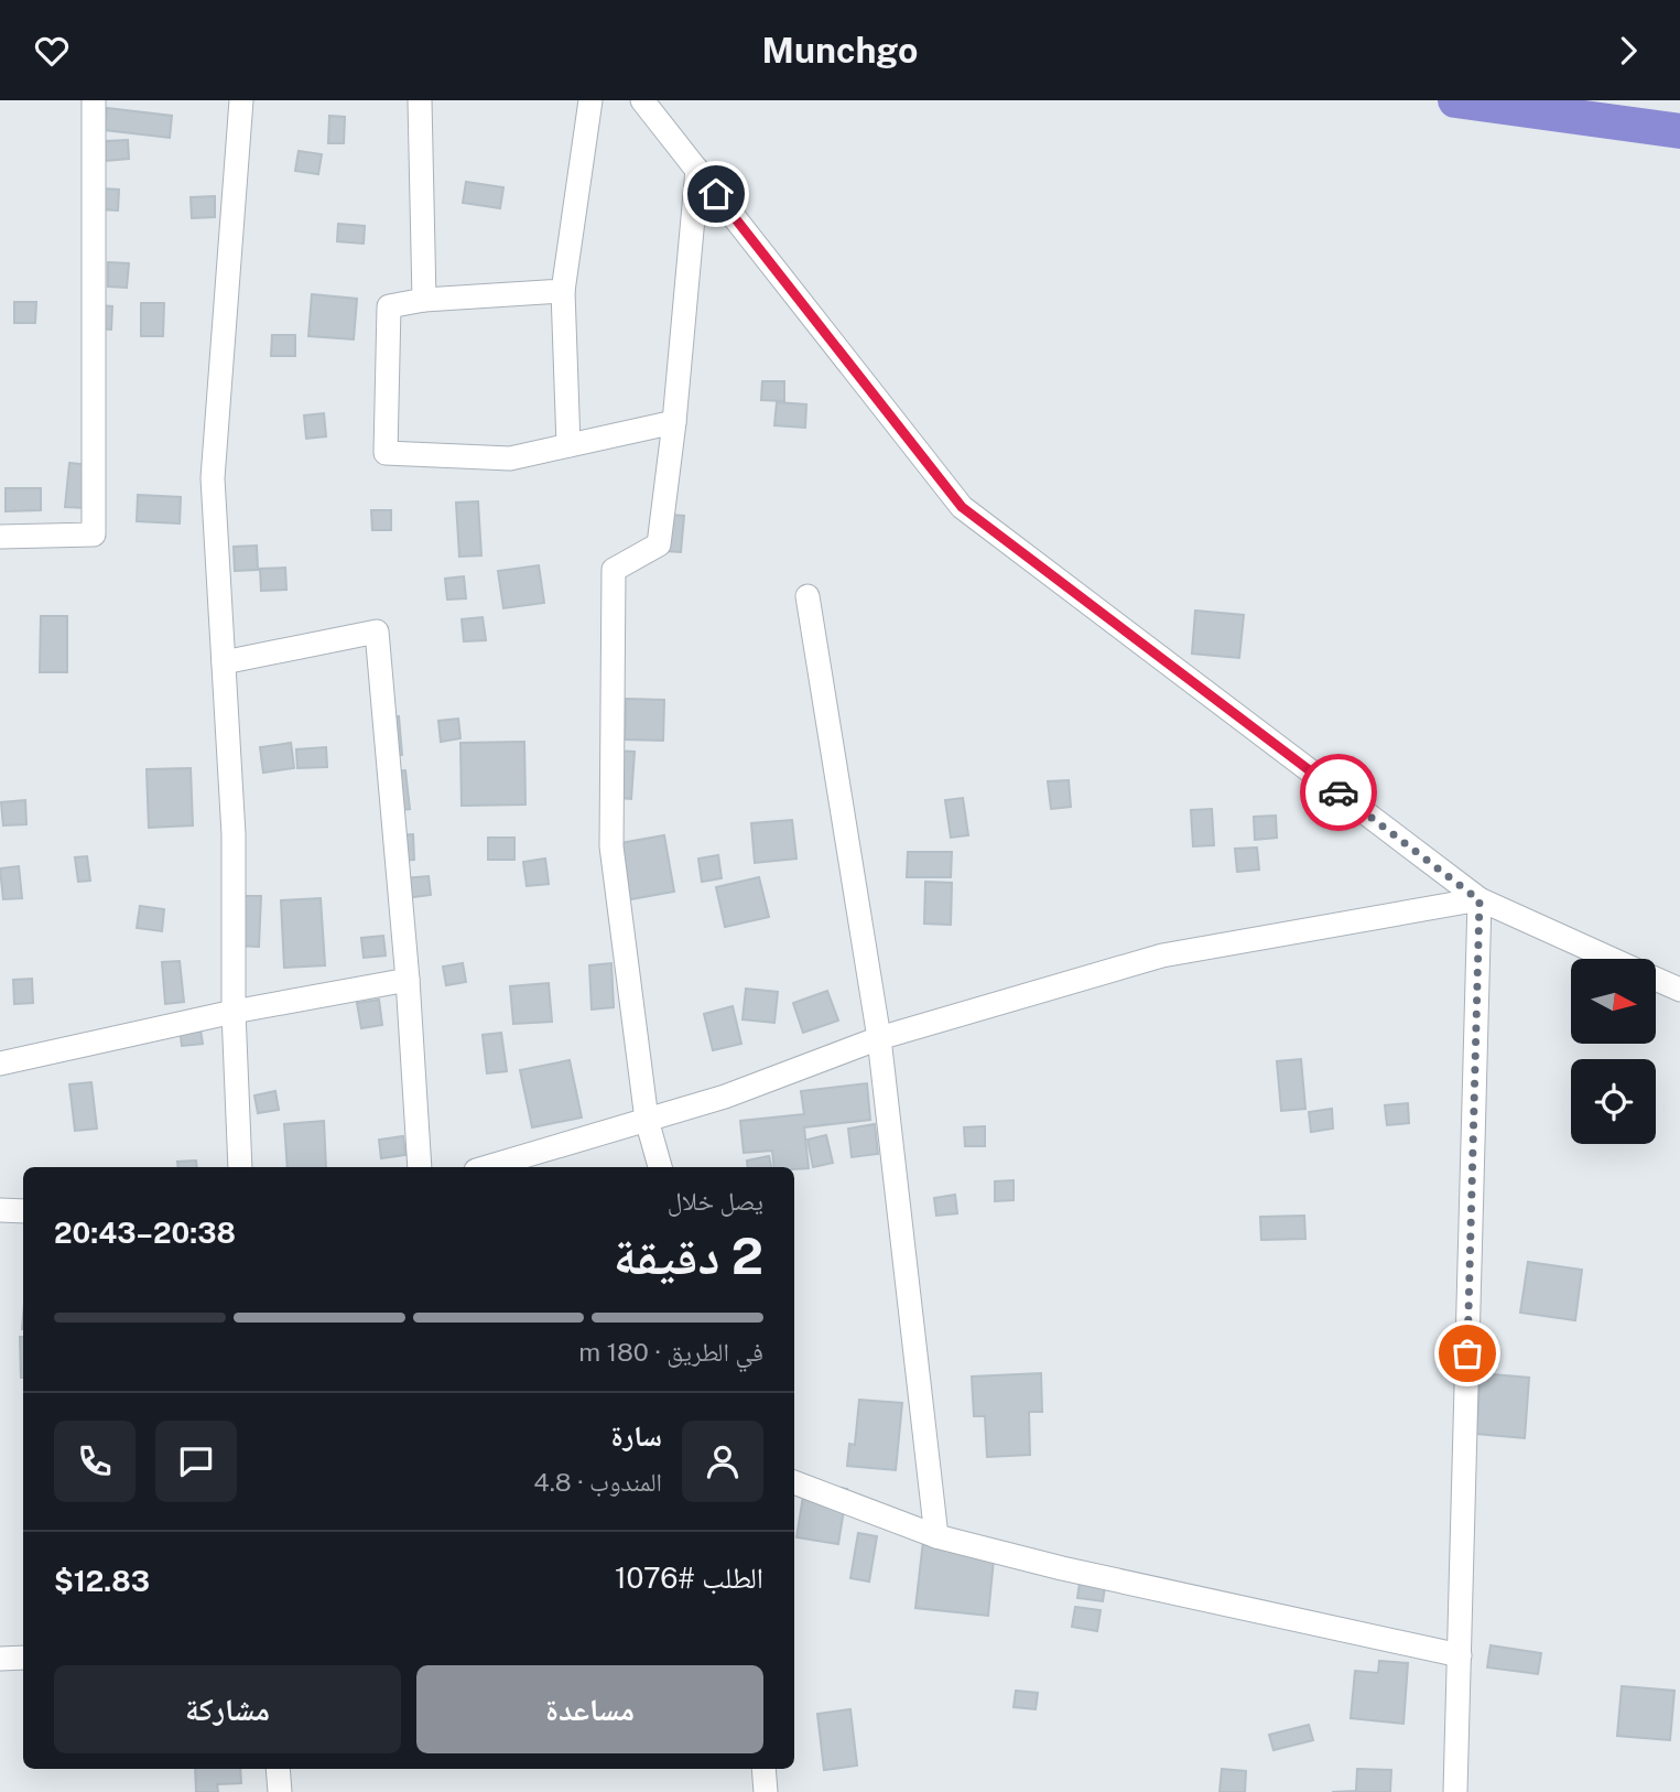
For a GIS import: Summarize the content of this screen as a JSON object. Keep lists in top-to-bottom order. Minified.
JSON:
{"north":"right","page":{"header":"Munchgo","heading":["2 دقيقة","يصل خلال","20:38–20:43"],"panel":["سارة","المندوب · 4.8","الطلب #1076","$12.83"],"bar":"في الطريق · 180 m","buttons":["مساعدة","مشاركة"]}}
